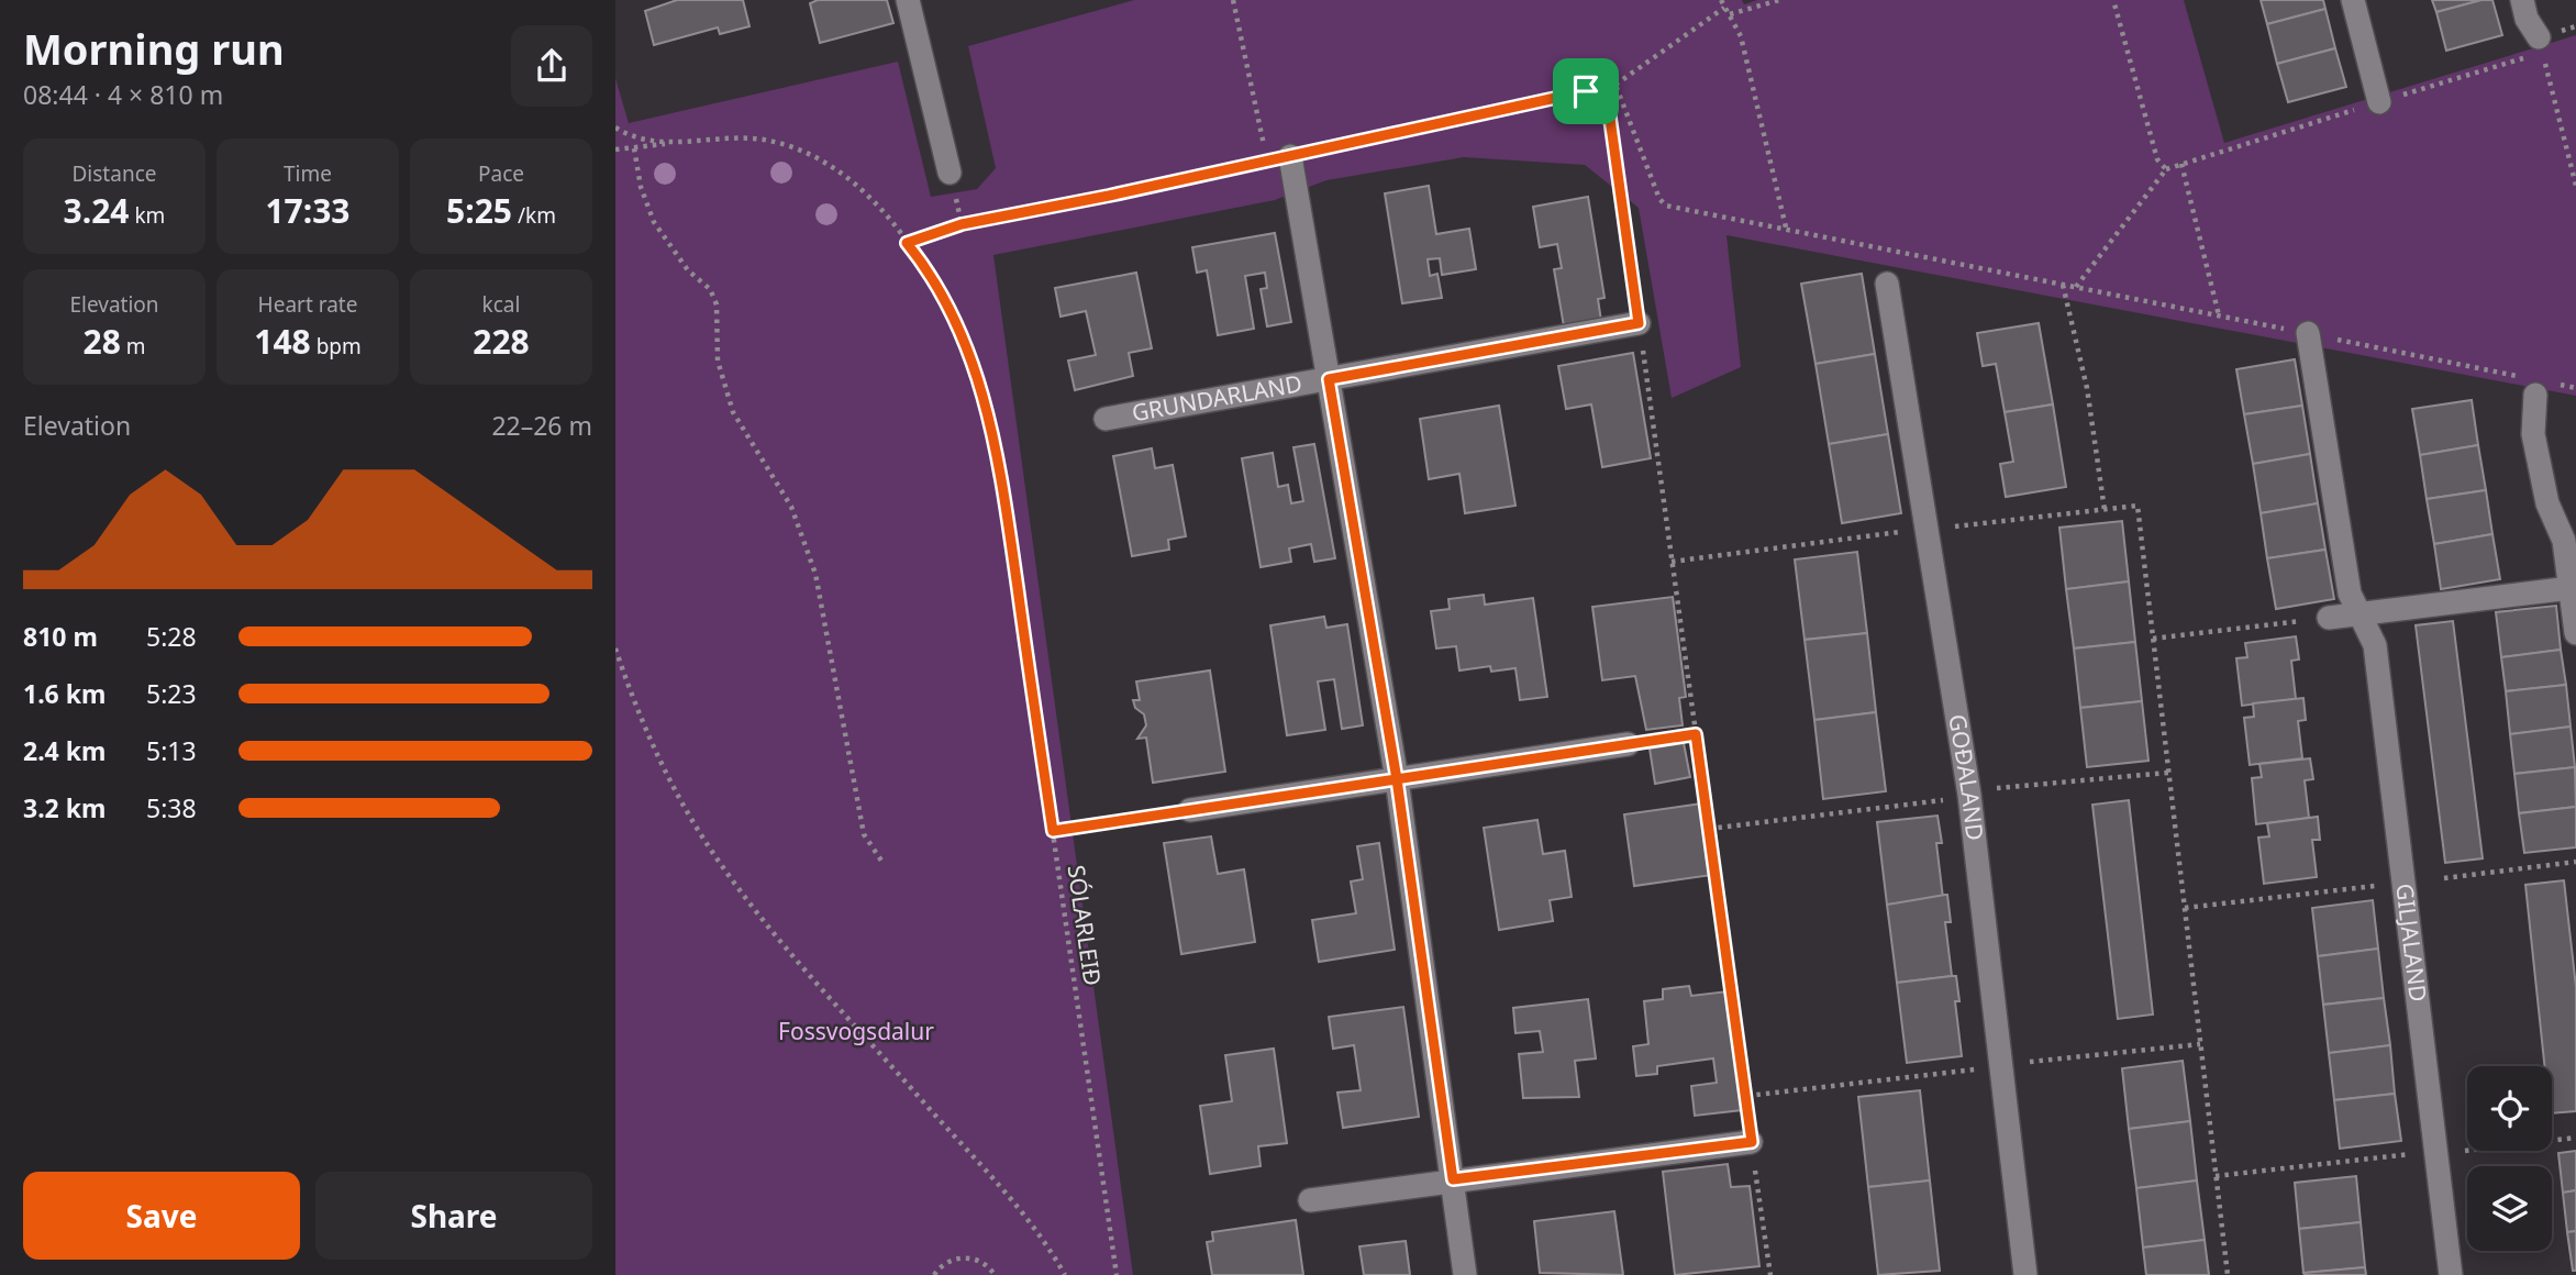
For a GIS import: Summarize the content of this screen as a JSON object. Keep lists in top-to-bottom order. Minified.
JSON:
{"streets":{"street":["GRUNDARLAND","GOÐALAND","GILJALAND"],"path":["SÓLARLEIÐ"]},"parks":["Fossvogsdalur"],"page":{"heading":["Morning run","08:44 · 4 × 810 m"],"stats":[["Distance","3.24 km"],["Time","17:33"],["Pace","5:25 /km"],["Elevation","28 m"],["Heart rate","148 bpm"],["kcal","228"]],"chart":["Elevation","22–26 m"],"list":[{"name":"810 m","note":"5:28"},{"name":"1.6 km","note":"5:23"},{"name":"2.4 km","note":"5:13"},{"name":"3.2 km","note":"5:38"}],"buttons":["Save","Share"]}}
